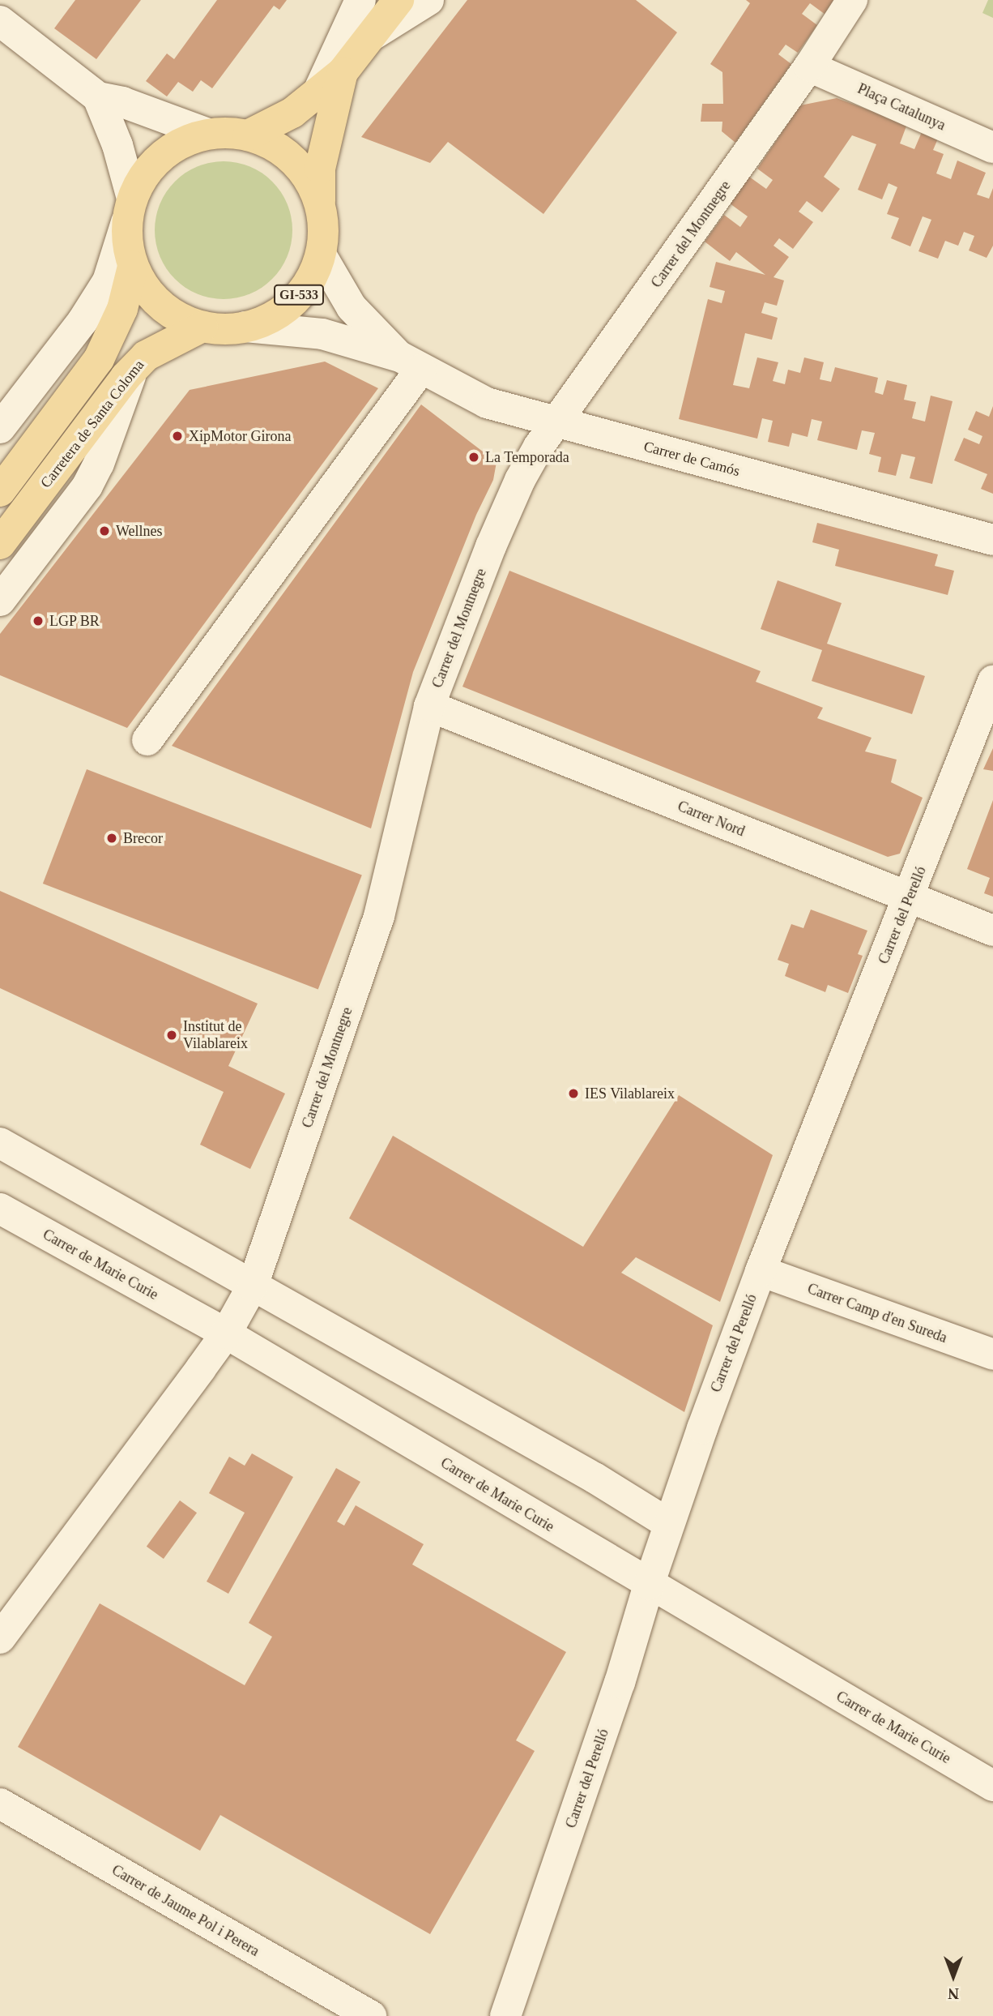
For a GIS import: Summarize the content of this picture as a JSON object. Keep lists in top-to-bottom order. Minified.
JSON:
{"streets":{"main road":["GI-533","Carretera de Santa Coloma"],"street":["Plaça Catalunya","Carrer del Montnegre","Carrer de Camós","Carrer Nord","Carrer del Perelló","Carrer de Marie Curie","Carrer Camp d'en Sureda","Carrer de Jaume Pol i Perera"]},"crossings":[["Plaça Catalunya","Carrer del Montnegre"],["Carrer del Montnegre","Carrer de Camós"],["Carrer del Montnegre","Carrer Nord"],["Carrer del Montnegre","Carrer de Marie Curie"],["GI-533","Carretera de Santa Coloma"],["GI-533","Carrer de Camós"],["Carretera de Santa Coloma","Carrer de Camós"],["Carrer Nord","Carrer del Perelló"],["Carrer del Perelló","Carrer de Marie Curie"],["Carrer del Perelló","Carrer Camp d'en Sureda"]],"places":["XipMotor Girona","La Temporada","Wellnes","LGP BR","Brecor","Institut de Vilablareix","IES Vilablareix"],"north":"bottom"}
